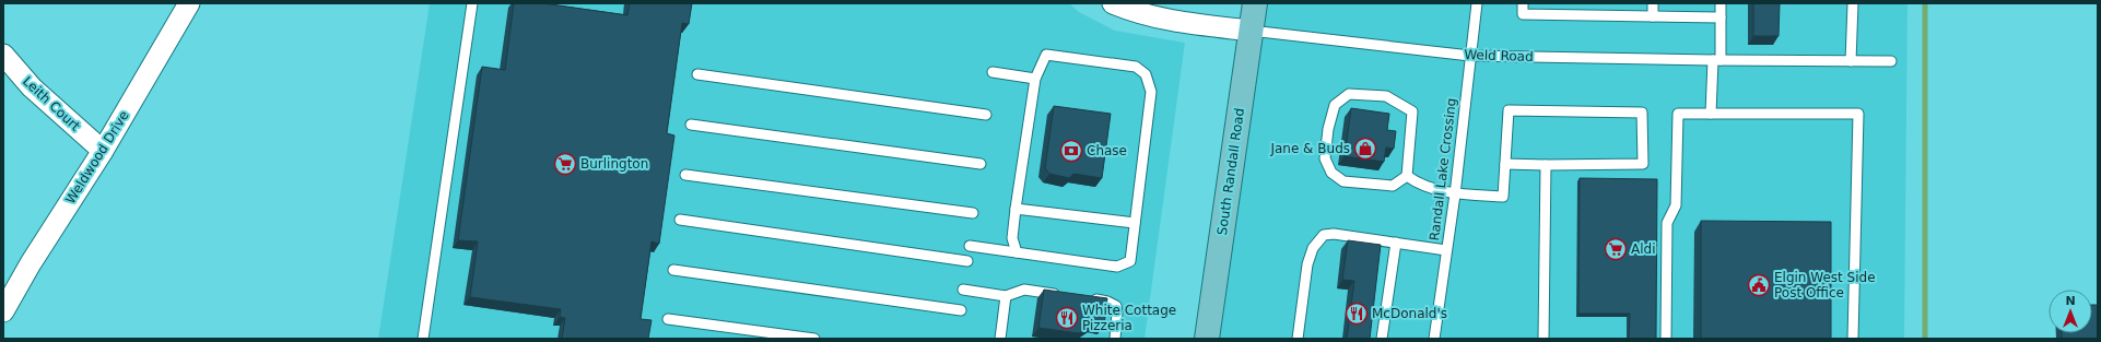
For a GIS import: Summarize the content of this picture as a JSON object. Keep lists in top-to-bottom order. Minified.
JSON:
{"streets":{"main road":["South Randall Road"],"street":["Weld Road","Leith Court","Weldwood Drive"],"lane":["Randall Lake Crossing"]},"crossings":[["Weld Road","Randall Lake Crossing"],["Weld Road","South Randall Road"],["Leith Court","Weldwood Drive"]],"places":{"shop":["Jane & Buds"],"bank":["Chase"],"supermarket":["Burlington","Aldi"],"public building":["Elgin West Side Post Office"],"restaurant":["McDonald's","White Cottage Pizzeria"]},"north":"top"}
